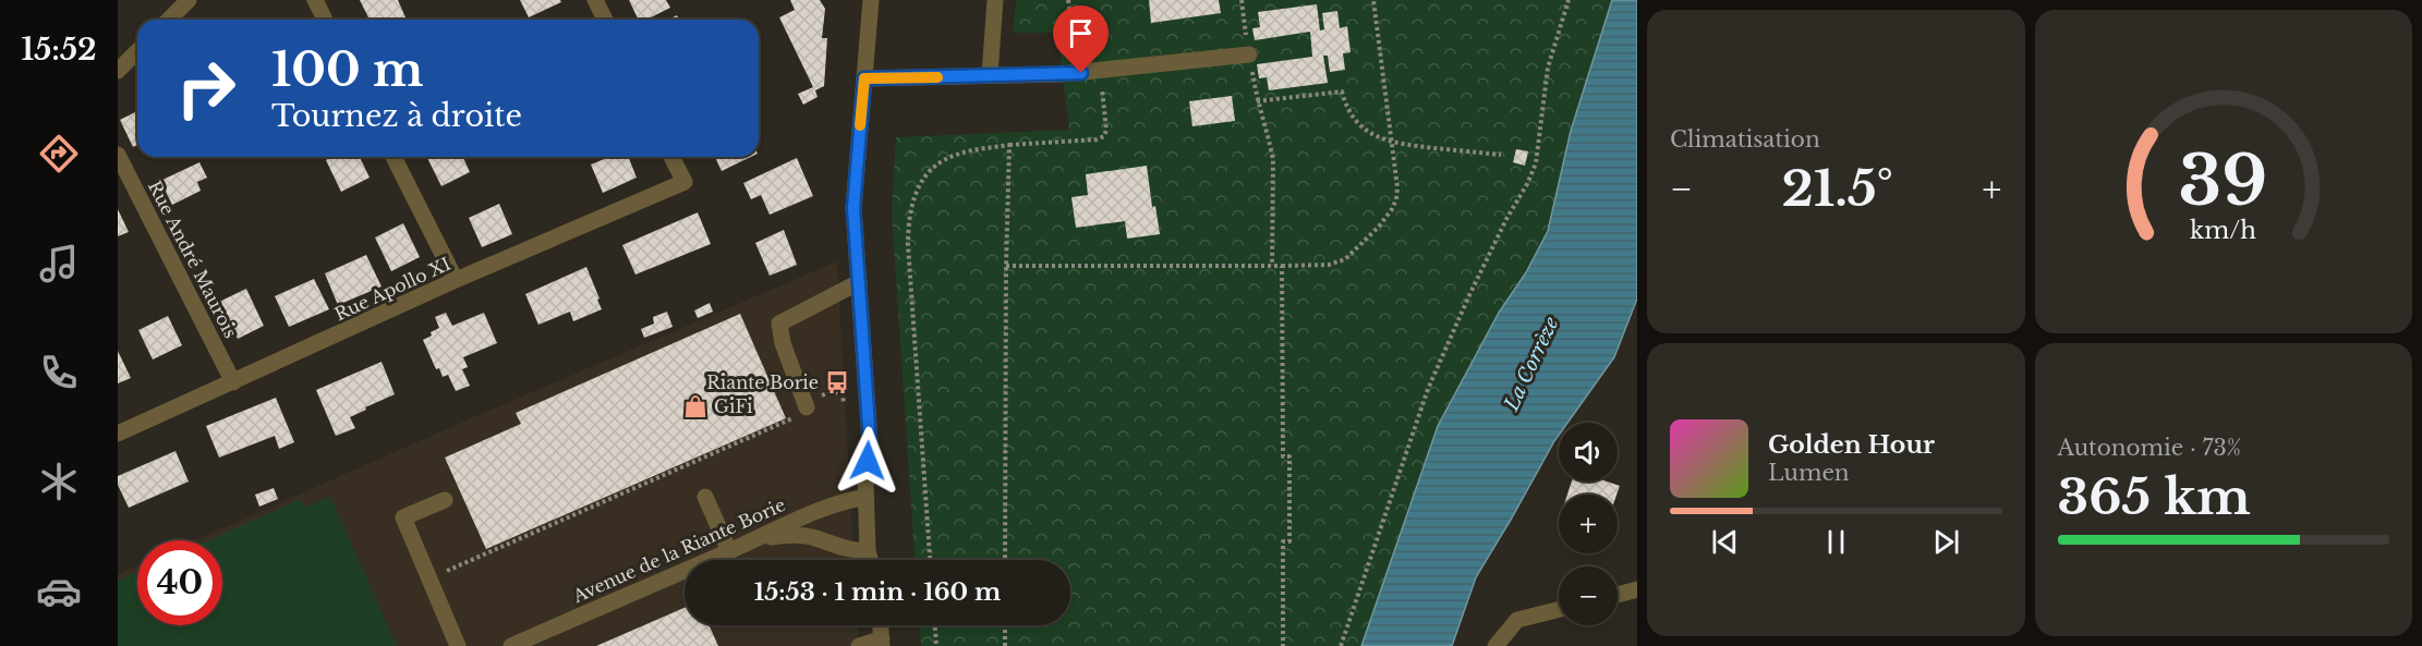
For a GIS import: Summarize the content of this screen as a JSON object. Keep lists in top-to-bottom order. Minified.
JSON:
{"streets":{"street":["Rue André Maurois","Rue Apollo XI","Avenue de la Riante Borie"]},"crossings":[["Rue André Maurois","Rue Apollo XI"]],"water":["La Corrèze"],"places":{"bus stop":["Riante Borie"],"shop":["GiFi"]},"page":{"tabs":"15:52","tile":["Climatisation",["Autonomie · 73%","365 km"]],"turn":["100 m","Tournez à droite"],"heat":["−","21.5°","+"],"song":["Golden Hour","Lumen"],"map_buttons":["+","−"],"limit":"40","trip":"15:53 · 1 min · 160 m","gauge":["39","km/h"]}}
